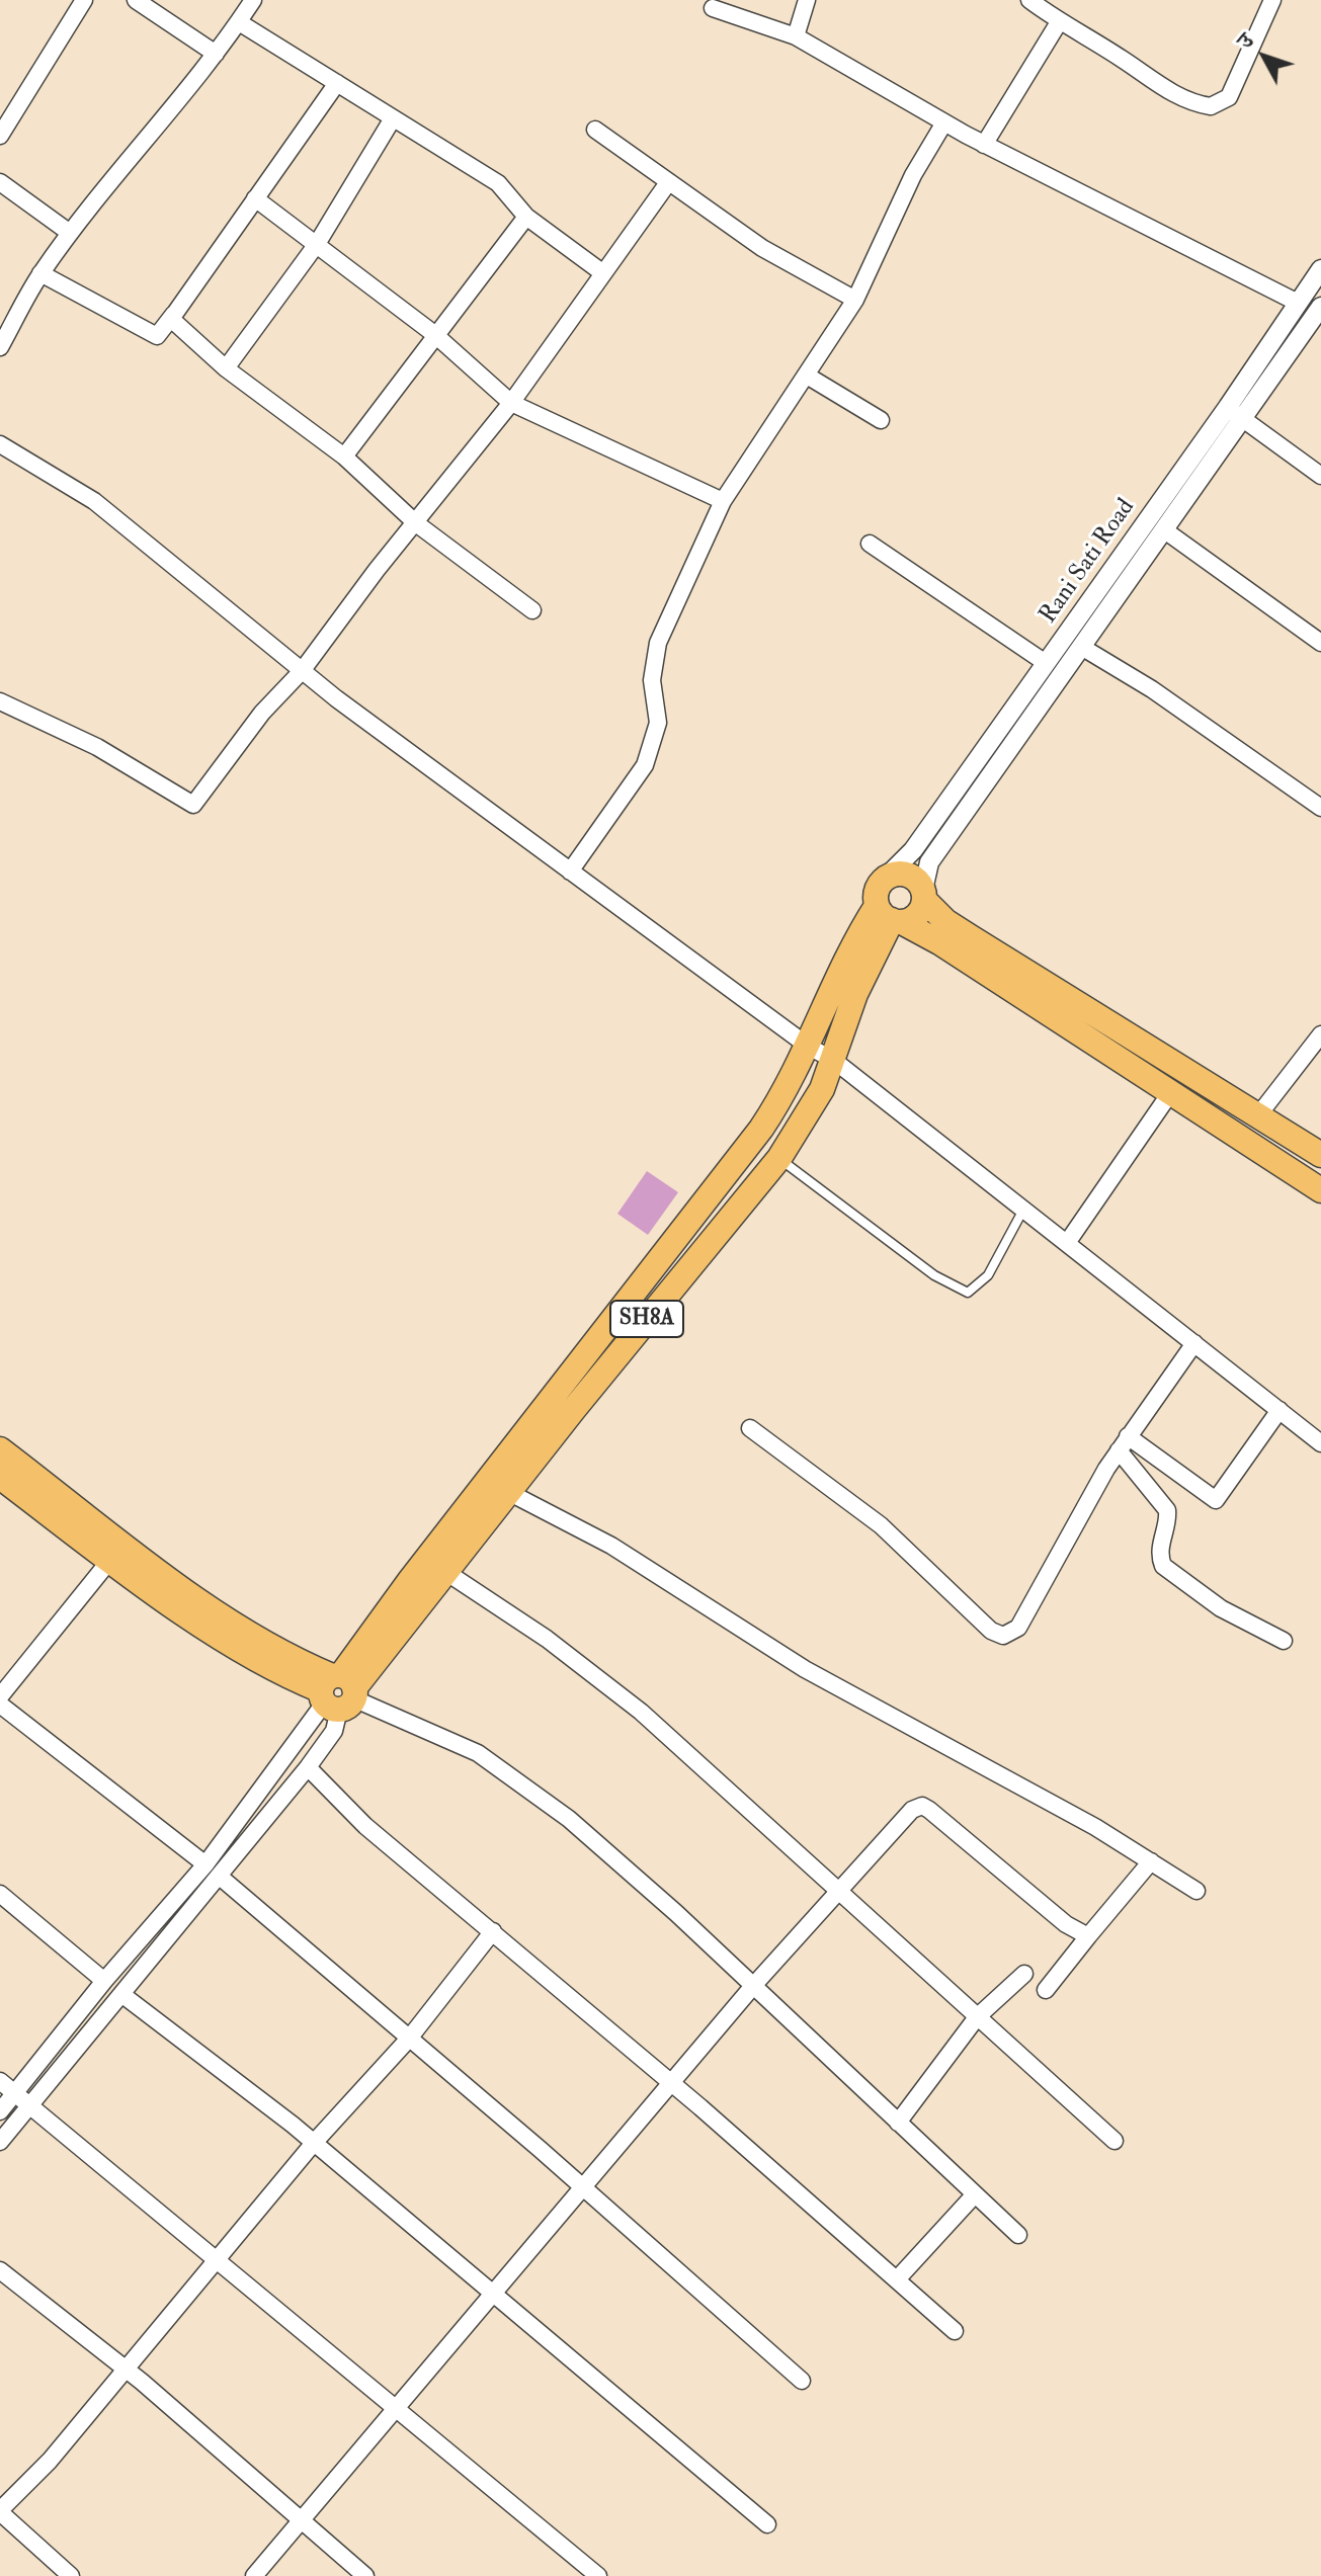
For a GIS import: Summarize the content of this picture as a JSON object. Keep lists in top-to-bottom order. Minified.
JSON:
{"streets":{"main road":["SH8A"],"street":["Rani Sati Road"]},"crossings":[["Rani Sati Road","SH8A"]],"north":"top left"}
